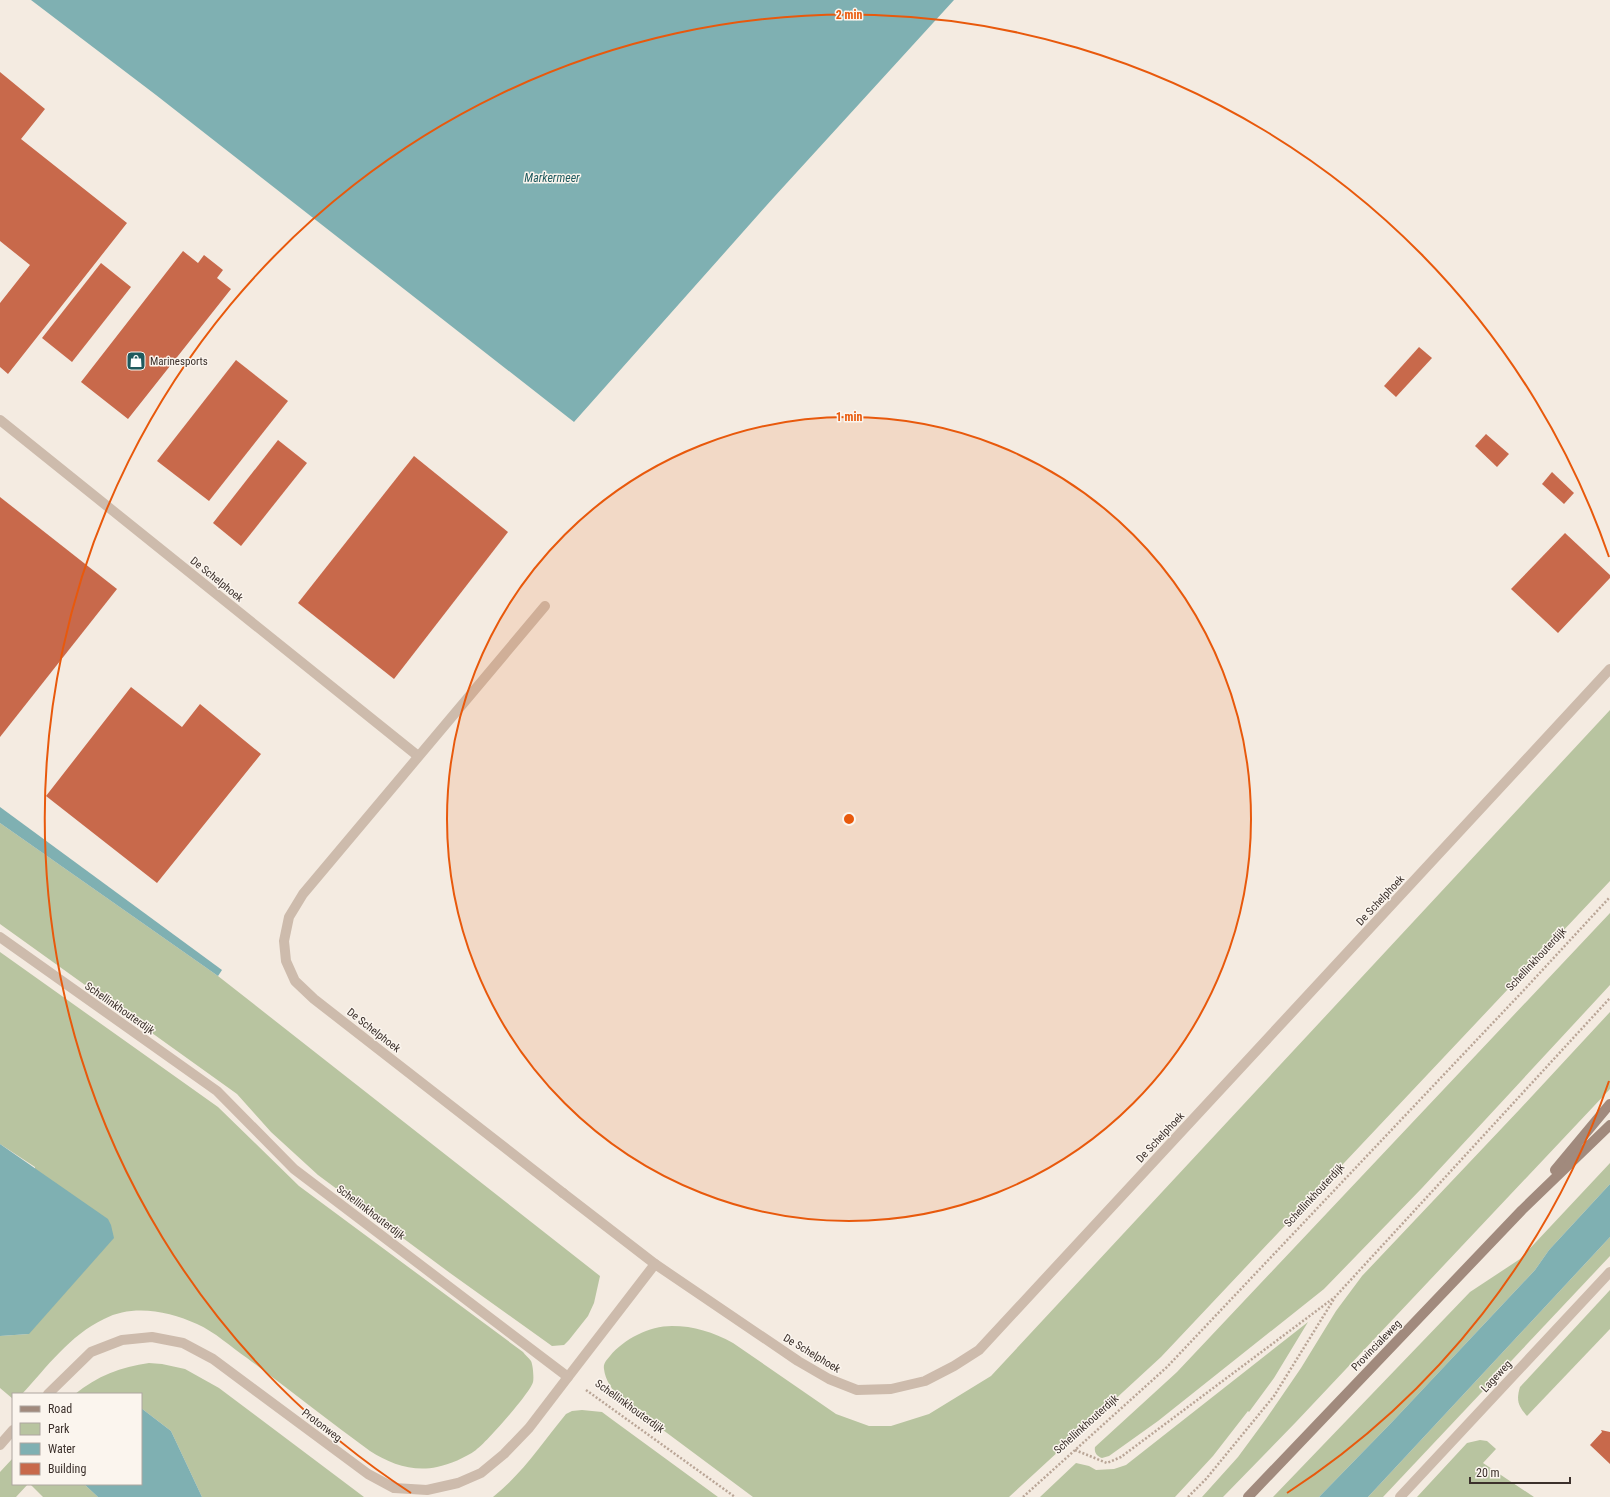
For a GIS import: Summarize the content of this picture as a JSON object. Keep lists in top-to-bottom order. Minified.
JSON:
{"streets":{"main road":["Provincialeweg"],"street":["De Schelphoek","Schellinkhouterdijk","Lageweg","Protonweg"]},"crossings":[["Schellinkhouterdijk","Protonweg"]],"water":["Markermeer"],"places":{"shop":["Marinesports"]},"legend":["Road","Park","Water","Building"],"scale_bar":"20 m","rings":["2 min","1 min"]}
